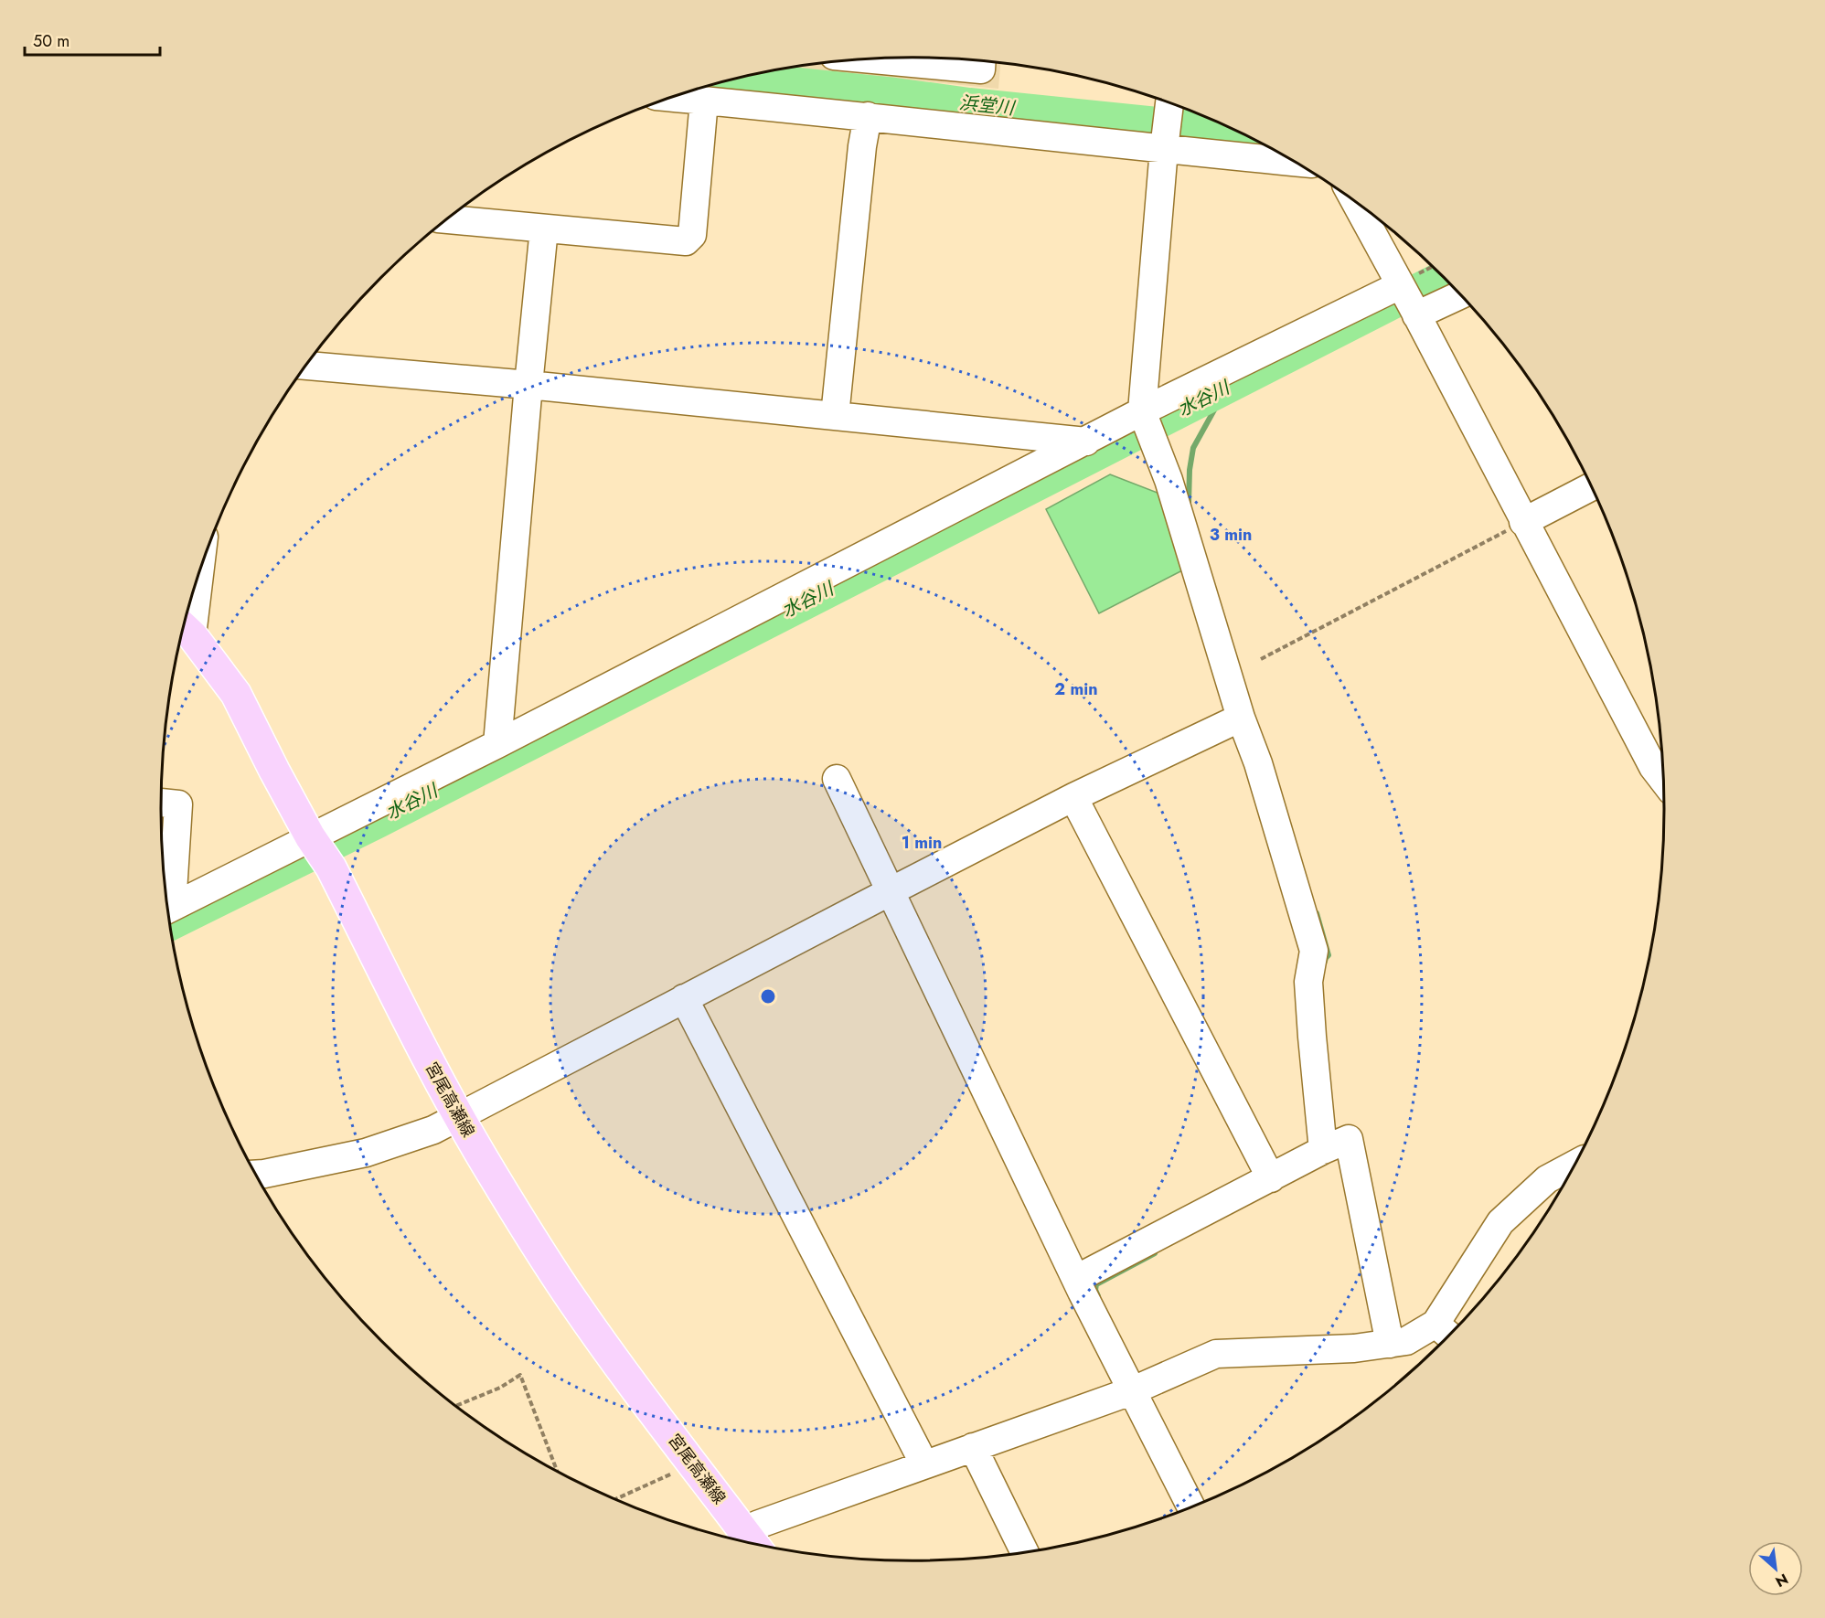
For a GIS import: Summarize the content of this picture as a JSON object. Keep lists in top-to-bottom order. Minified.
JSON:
{"streets":{"main road":["宮尾高瀬線"]},"water":["浜堂川","水谷川"],"scale_bar":"50 m","north":"bottom right","rings":["3 min","2 min","1 min"]}
